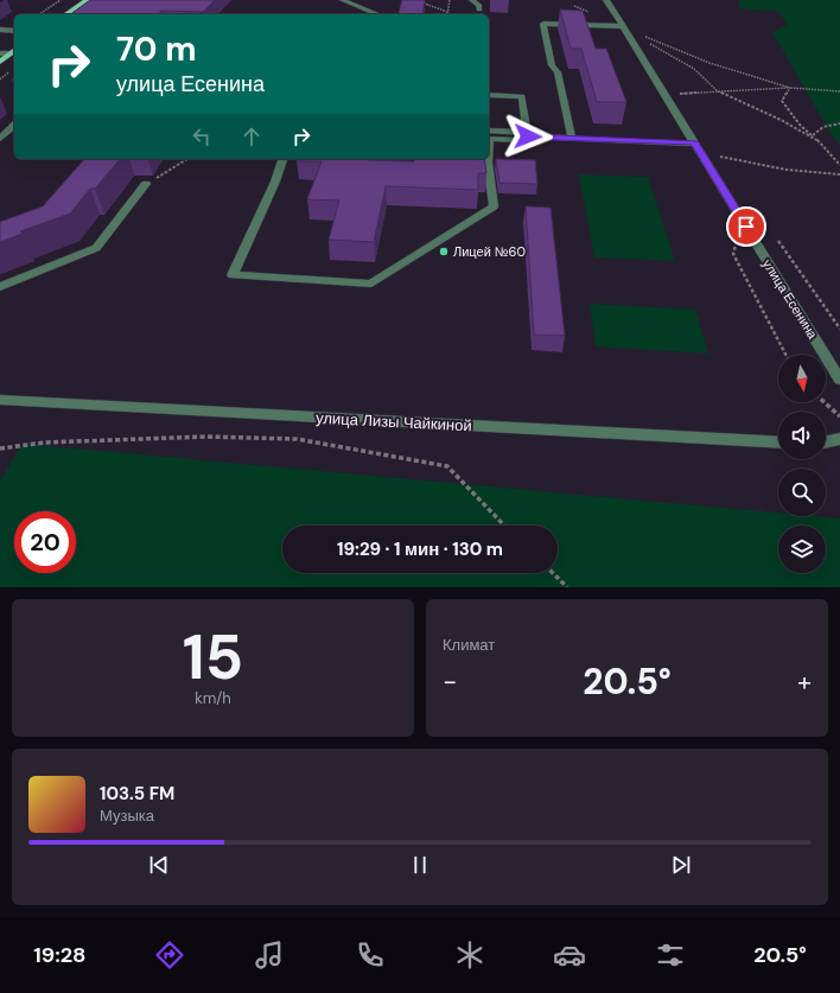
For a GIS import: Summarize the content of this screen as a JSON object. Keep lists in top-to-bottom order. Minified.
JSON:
{"streets":{"street":["улица Есенина","улица Лизы Чайкиной"]},"places":["Лицей №60"],"north":"bottom","page":{"turn":["70 m","улица Есенина"],"limit":"20","trip":"19:29 · 1 мин · 130 m","tile":[["15","km/h"],"Климат"],"heat":["−","20.5°","+"],"song":["103.5 FM","Музыка"],"tabs":["19:28","20.5°"]}}
